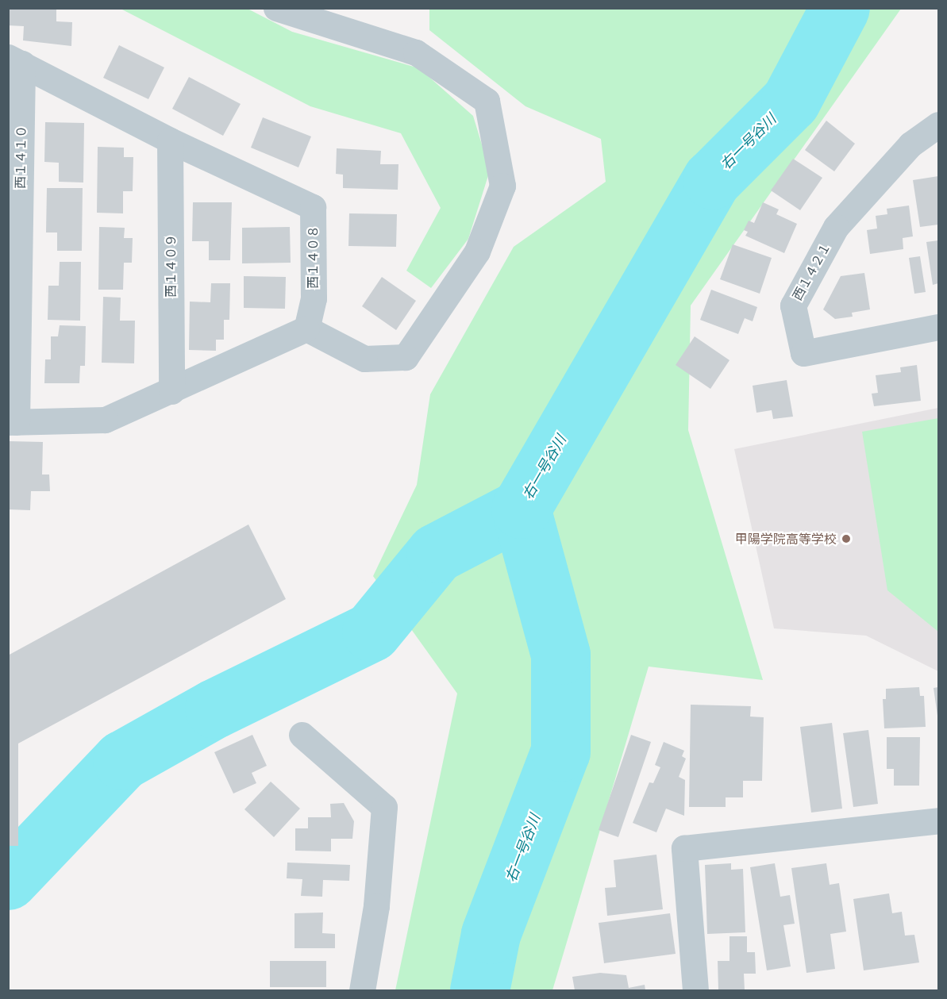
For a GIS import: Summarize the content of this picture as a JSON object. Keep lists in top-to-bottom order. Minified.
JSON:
{"streets":{"street":["西１４１０","西１４０８","西１４０９","西１４２１"]},"crossings":[["西１４１０","西１４０８"],["西１４０８","西１４０９"]],"water":["右一号谷川"],"places":["甲陽学院高等学校"]}
